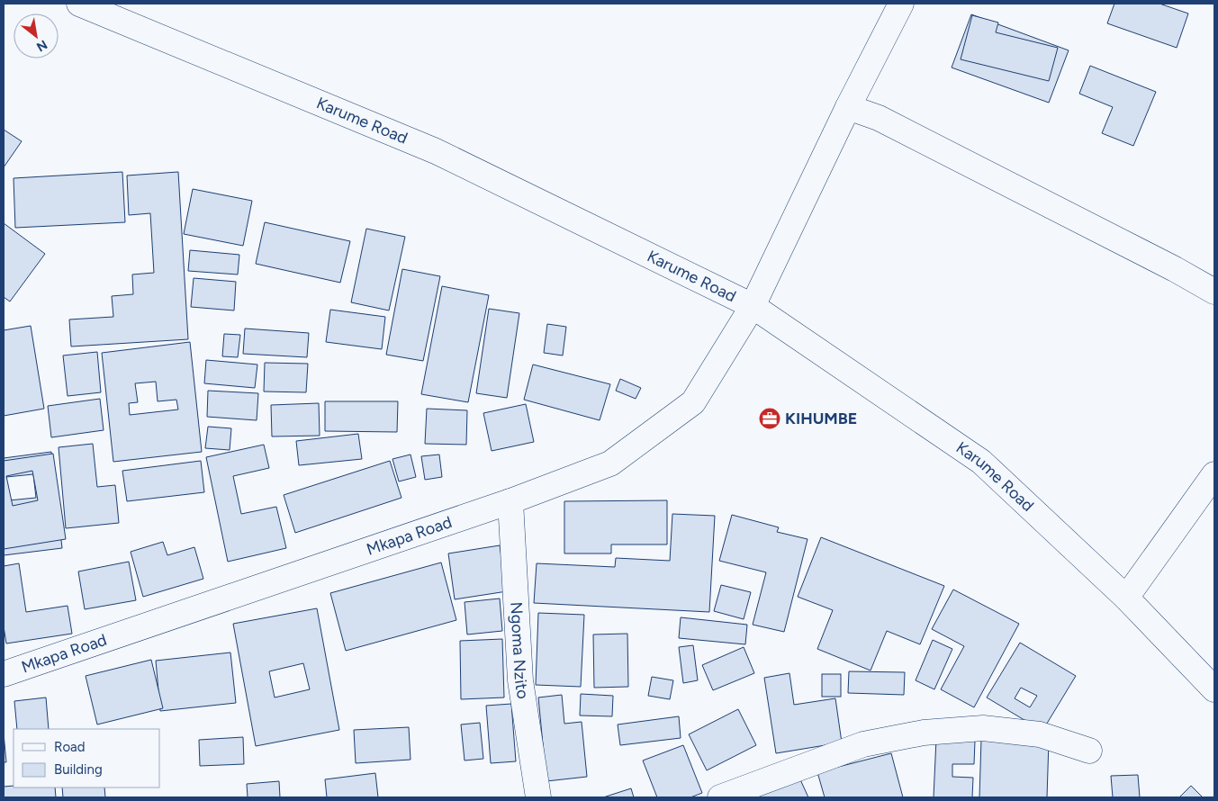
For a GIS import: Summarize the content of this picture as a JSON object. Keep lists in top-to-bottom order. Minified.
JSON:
{"streets":{"main road":["Karume Road","Mkapa Road","Ngoma Nzito"]},"crossings":[["Karume Road","Mkapa Road"],["Mkapa Road","Ngoma Nzito"]],"places":{"office":["KIHUMBE"]},"legend":["Road","Building"],"north":"bottom right"}
